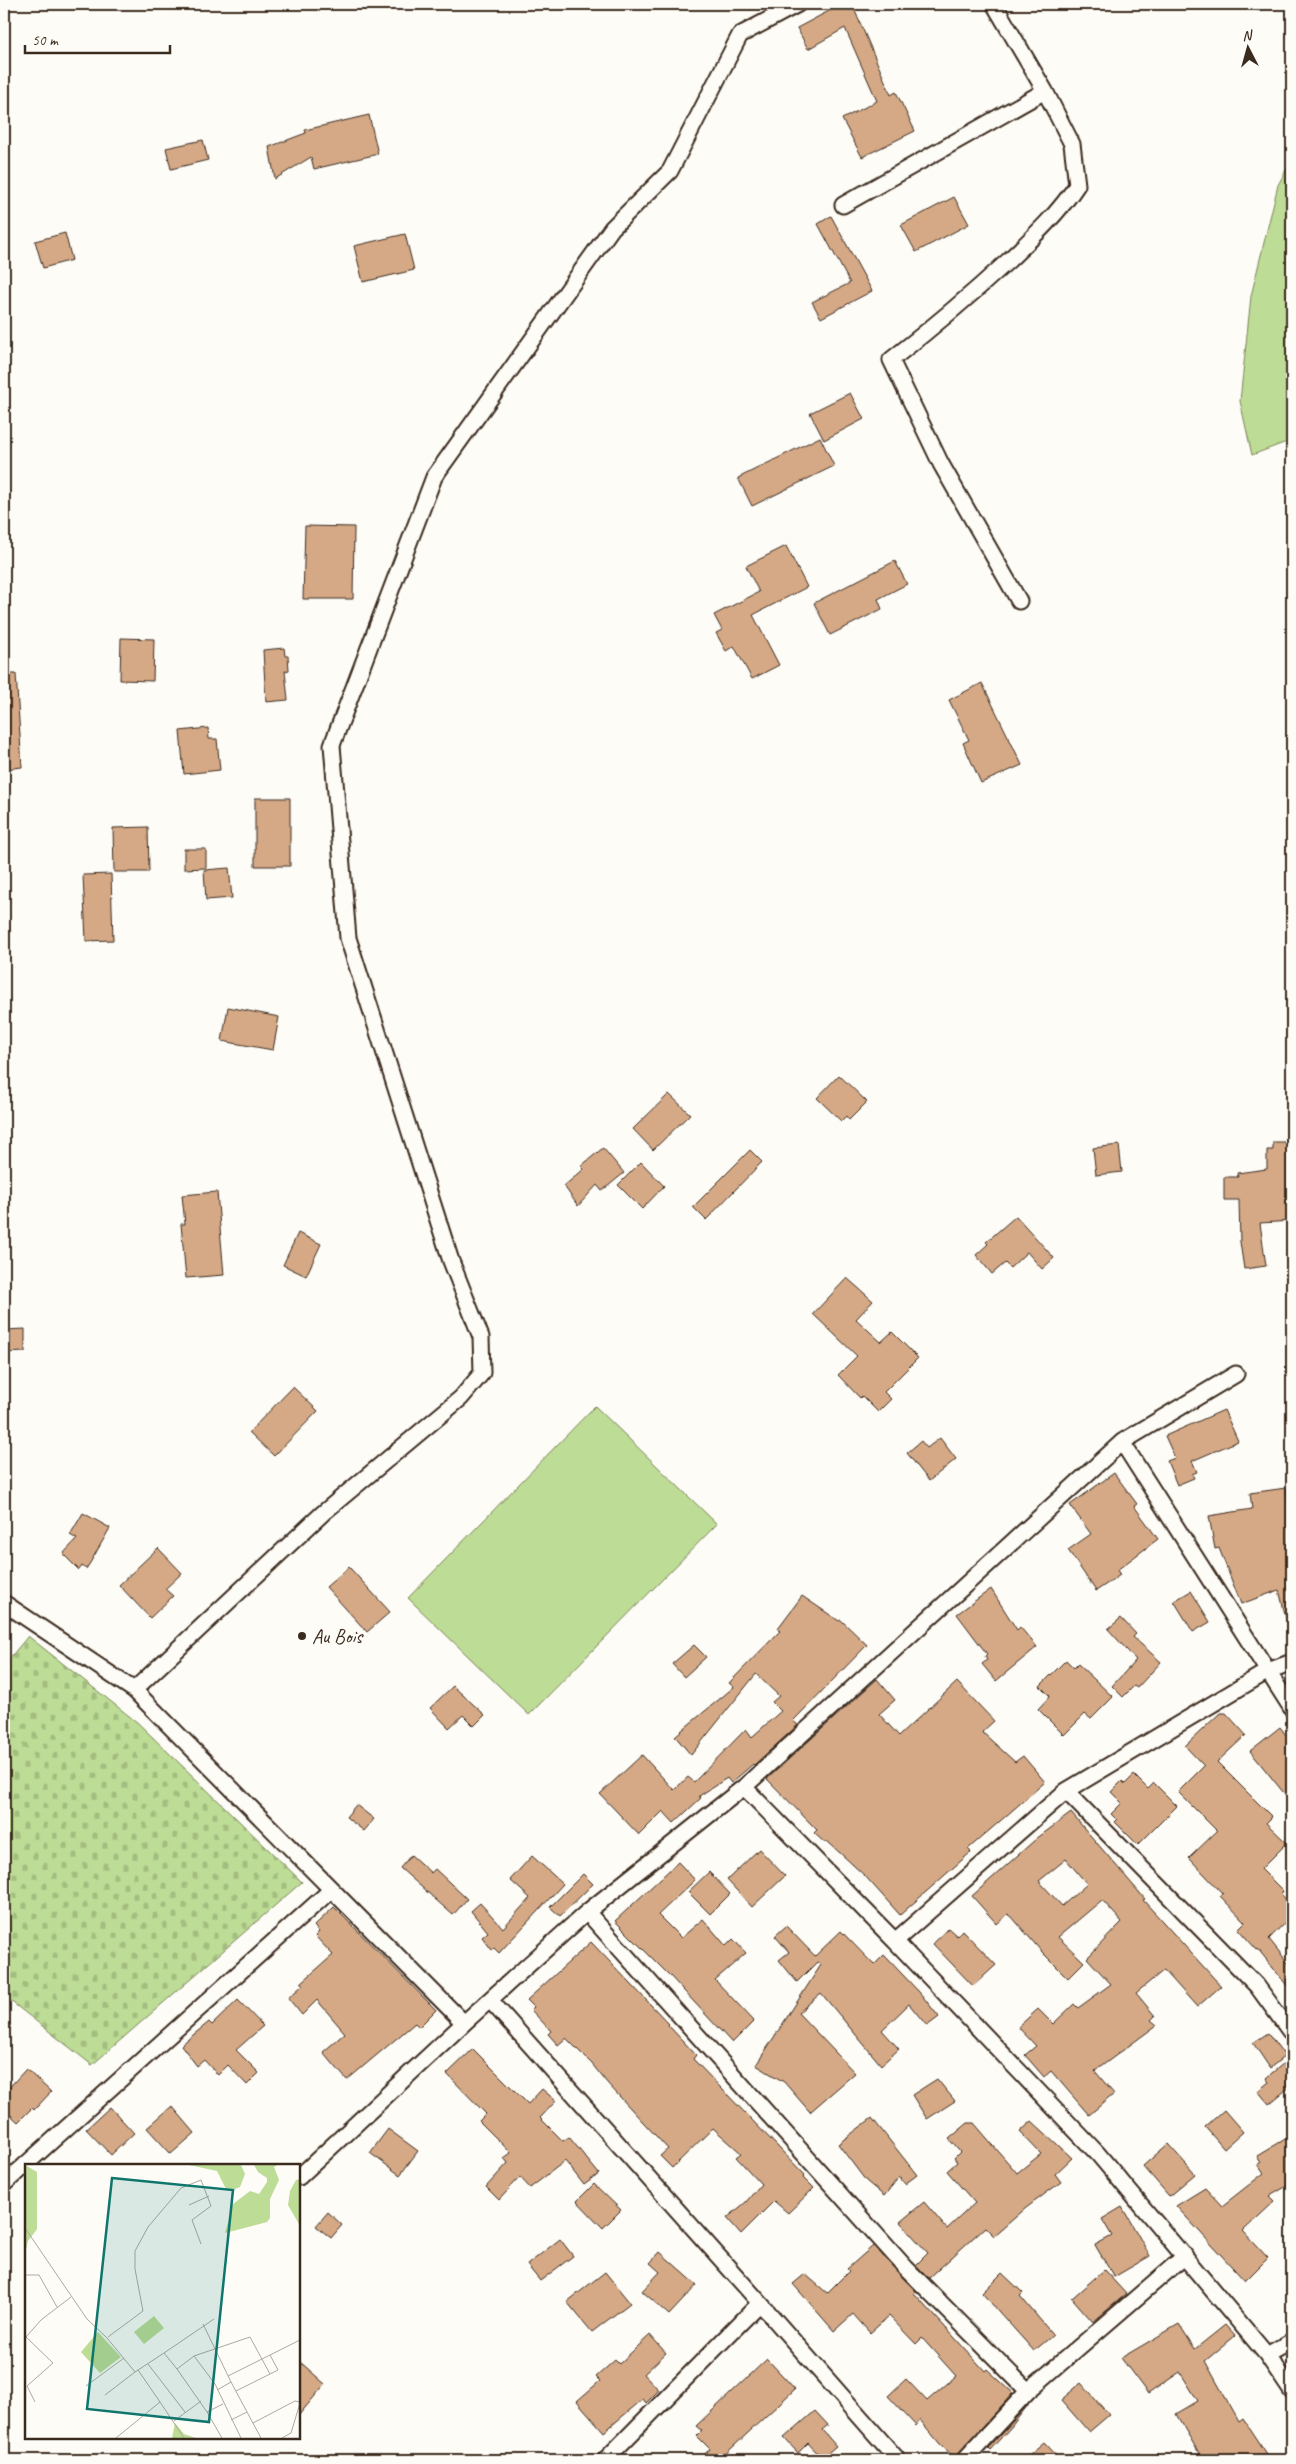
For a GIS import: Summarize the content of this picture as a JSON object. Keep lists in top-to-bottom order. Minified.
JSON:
{"places":["Au Bois"],"scale_bar":"50 m","north":"top"}
